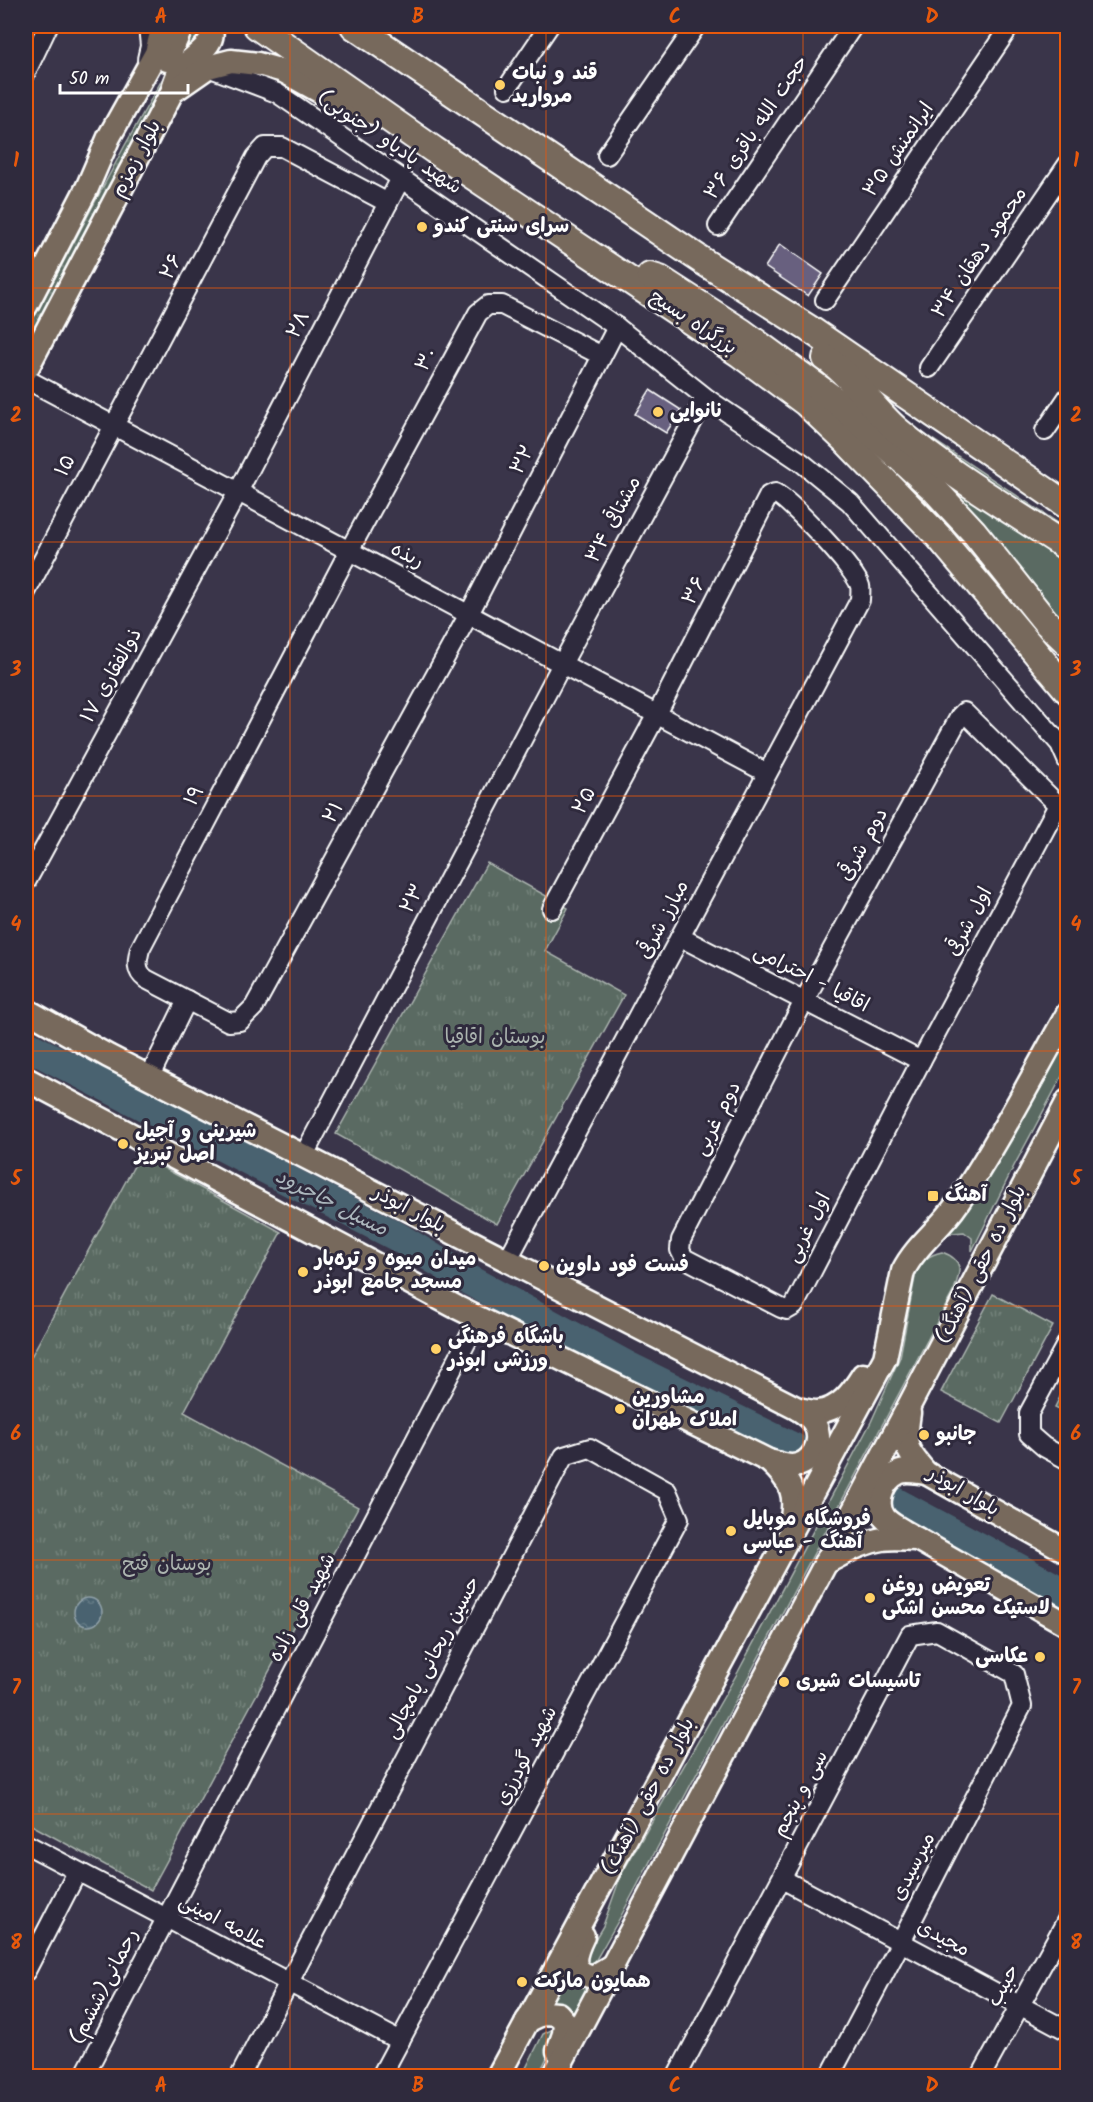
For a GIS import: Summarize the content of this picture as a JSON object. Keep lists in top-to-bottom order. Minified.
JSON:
{"streets":{"highway":["بزرگراه بسیج"],"main road":["بلوار زمزم","بلوار ابوذر","بلوار ده حقی (آهنگ)"],"street":["حجت الله باقری ۳۶","شهید پادیاو (جنوبی)","ایرانمنش ۳۵","محمود دهقان ۳۴","۲۶","۲۸","۳۰","۳۲","۱۵","۳۴ مشتاقی","ربذه","۳۶","ذوالفقاری ۱۷","۱۹","۲۵","۲۱","دوم شرقی","۲۳","مبارز شرقی","اول شرقی","اقاقیا - احترامی","دوم غربی","اول غربی","شهید قلی زاده","حسین ریحانی پامچالی","شهید گودرزی","سی و پنجم","میرسیدی","علامه امینی","مجیدی","حبیب","رحمانی(ششم)"]},"crossings":[["شهید پادیاو (جنوبی)","بلوار زمزم"],["شهید پادیاو (جنوبی)","۲۸"],["شهید پادیاو (جنوبی)","۳۲"],["شهید پادیاو (جنوبی)","۳۴ مشتاقی"],["بلوار زمزم","بزرگراه بسیج"],["۲۶","۲۸"],["۲۶","۱۵"],["۲۶","ربذه"],["۲۸","ربذه"],["۲۸","ذوالفقاری ۱۷"],["۳۰","۳۲"],["۳۰","ربذه"],["۳۰","۱۹"],["۳۲","ربذه"],["۳۲","۲۱"],["۱۵","ربذه"],["۳۴ مشتاقی","ربذه"],["۳۴ مشتاقی","۲۳"],["ربذه","۳۶"],["ربذه","ذوالفقاری ۱۷"],["ربذه","۱۹"],["ربذه","۲۵"],["ربذه","۲۱"],["ربذه","۲۳"],["ربذه","مبارز شرقی"],["۳۶","۲۵"],["۳۶","مبارز شرقی"],["۱۹","۲۱"],["دوم شرقی","اول شرقی"],["دوم شرقی","اقاقیا - احترامی"],["دوم شرقی","دوم غربی"],["۲۳","بلوار ابوذر"],["مبارز شرقی","اقاقیا - احترامی"],["مبارز شرقی","بلوار ابوذر"],["اول شرقی","اقاقیا - احترامی"],["اول شرقی","اول غربی"],["اقاقیا - احترامی","دوم غربی"],["اقاقیا - احترامی","اول غربی"],["دوم غربی","اول غربی"],["بلوار ابوذر","بلوار ده حقی (آهنگ)"],["شهید قلی زاده","علامه امینی"],["شهید قلی زاده","رحمانی(ششم)"],["حسین ریحانی پامچالی","شهید گودرزی"],["حسین ریحانی پامچالی","علامه امینی"],["شهید گودرزی","علامه امینی"],["سی و پنجم","میرسیدی"],["سی و پنجم","مجیدی"],["میرسیدی","مجیدی"],["علامه امینی","رحمانی(ششم)"],["مجیدی","حبیب"]],"water":["مسیل جاجرود"],"parks":["بوستان اقاقیا","بوستان فتح"],"places":{"other":["قند و نبات مروارید","سرای سنتی کندو","نانوایی","شیرینی و آجیل اصل تبریز","فست فود داوین","میدان میوه و تره‌بار مسجد جامع ابوذر","باشگاه فرهنگی ورزشی ابوذر","مشاورین املاک طهران","جانبو","فروشگاه موبایل آهنگ - عباسی","تعویض روغن لاستیک محسن اشکی","عکاسى","تاسیسات شیری","همایون مارکت"],"transit":["آهنگ"]},"scale_bar":"50 m","grid":{"columns":["A","B","C","D"],"rows":["1","2","3","4","5","6","7","8"]}}
